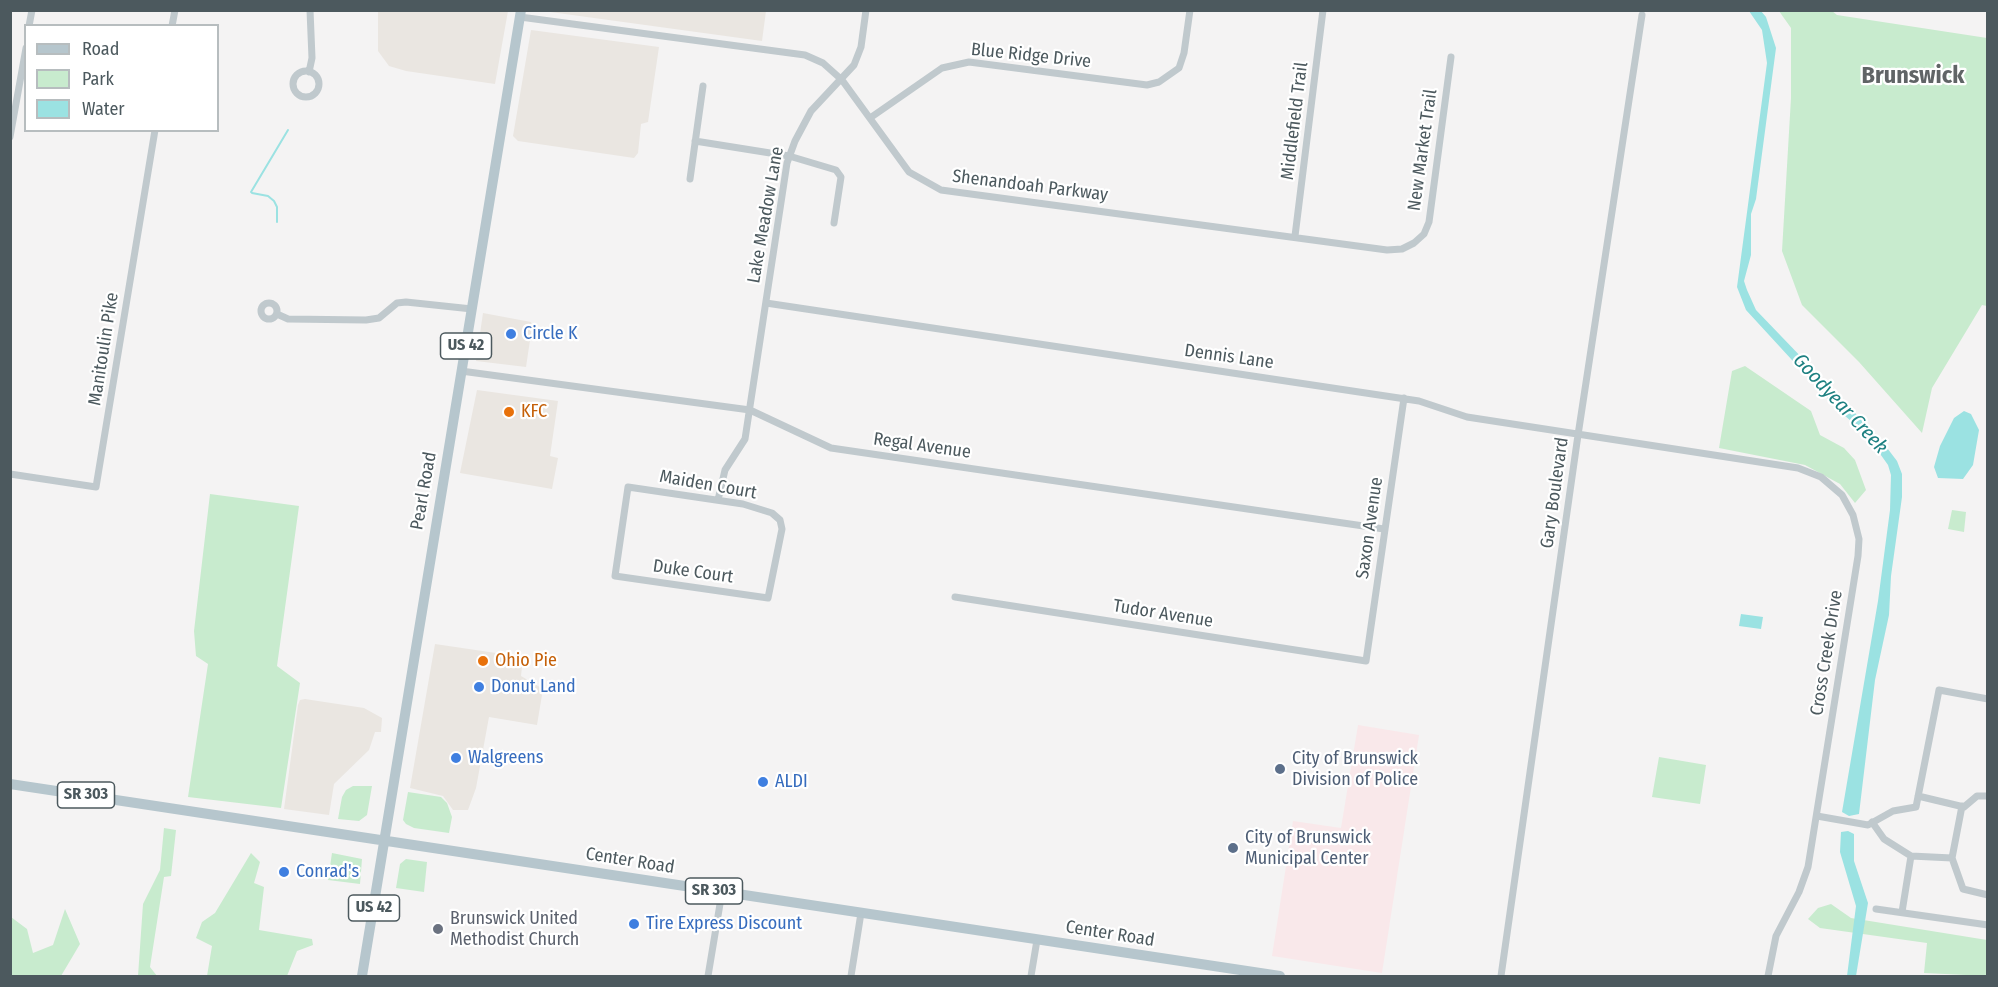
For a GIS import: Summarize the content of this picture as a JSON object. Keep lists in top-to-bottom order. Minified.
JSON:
{"streets":{"main road":["US 42","Pearl Road","SR 303","Center Road"],"street":["Blue Ridge Drive","Middlefield Trail","New Market Trail","Shenandoah Parkway","Lake Meadow Lane","Manitoulin Pike","Dennis Lane","Regal Avenue","Maiden Court","Gary Boulevard","Saxon Avenue","Duke Court","Tudor Avenue","Cross Creek Drive"]},"crossings":[["Blue Ridge Drive","Shenandoah Parkway"],["Middlefield Trail","Shenandoah Parkway"],["New Market Trail","Shenandoah Parkway"],["Shenandoah Parkway","Lake Meadow Lane"],["Shenandoah Parkway","Pearl Road"],["Lake Meadow Lane","Dennis Lane"],["Lake Meadow Lane","Regal Avenue"],["Lake Meadow Lane","Maiden Court"],["Dennis Lane","Gary Boulevard"],["Dennis Lane","Saxon Avenue"],["Dennis Lane","Cross Creek Drive"],["Regal Avenue","Pearl Road"],["Regal Avenue","Saxon Avenue"],["Maiden Court","Duke Court"],["Pearl Road","Center Road"],["Saxon Avenue","Tudor Avenue"]],"districts":["Brunswick"],"water":["Goodyear Creek"],"places":["Circle K","KFC","Ohio Pie","Donut Land","Walgreens","City of Brunswick Division of Police","ALDI","City of Brunswick Municipal Center","Conrad's","Tire Express Discount","Brunswick United Methodist Church"],"legend":["Road","Park","Water"]}
